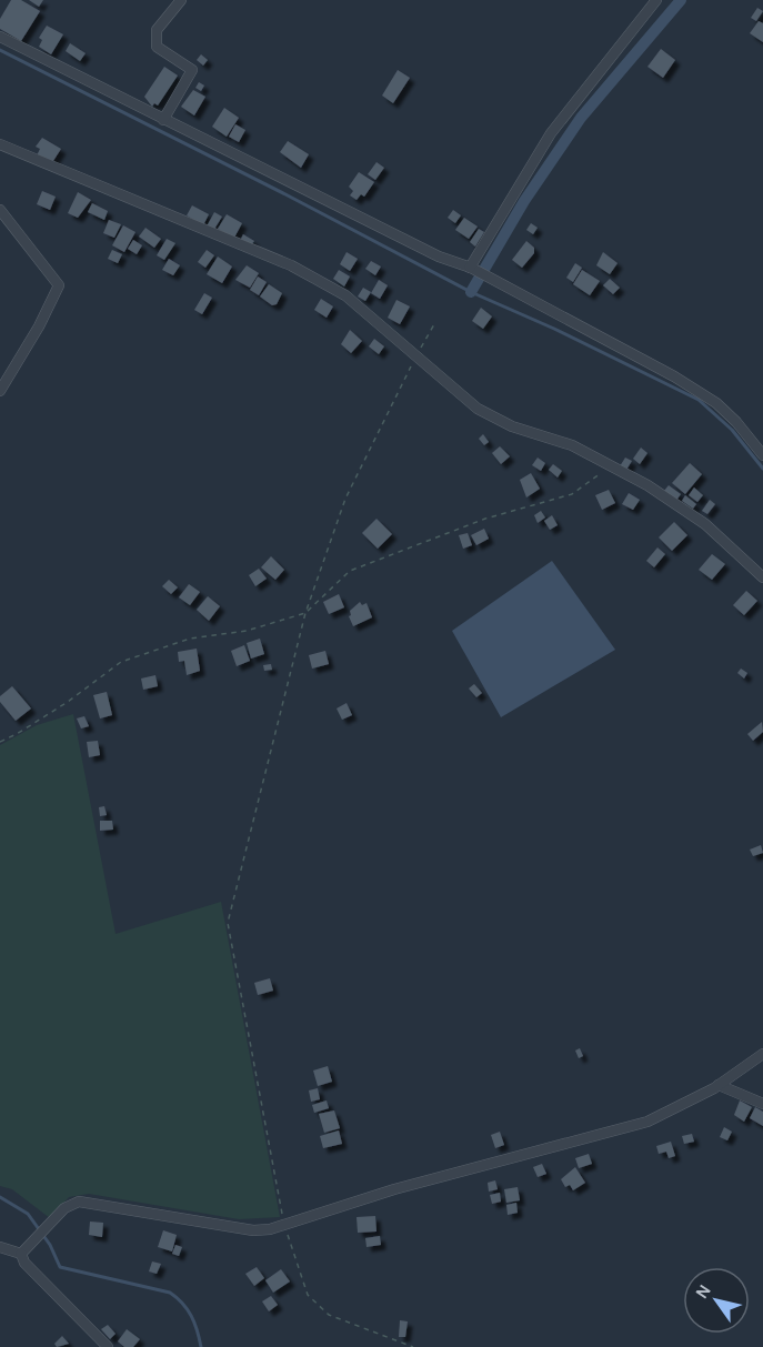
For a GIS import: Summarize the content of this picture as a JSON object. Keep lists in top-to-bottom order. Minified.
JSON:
{"north":"top left"}
